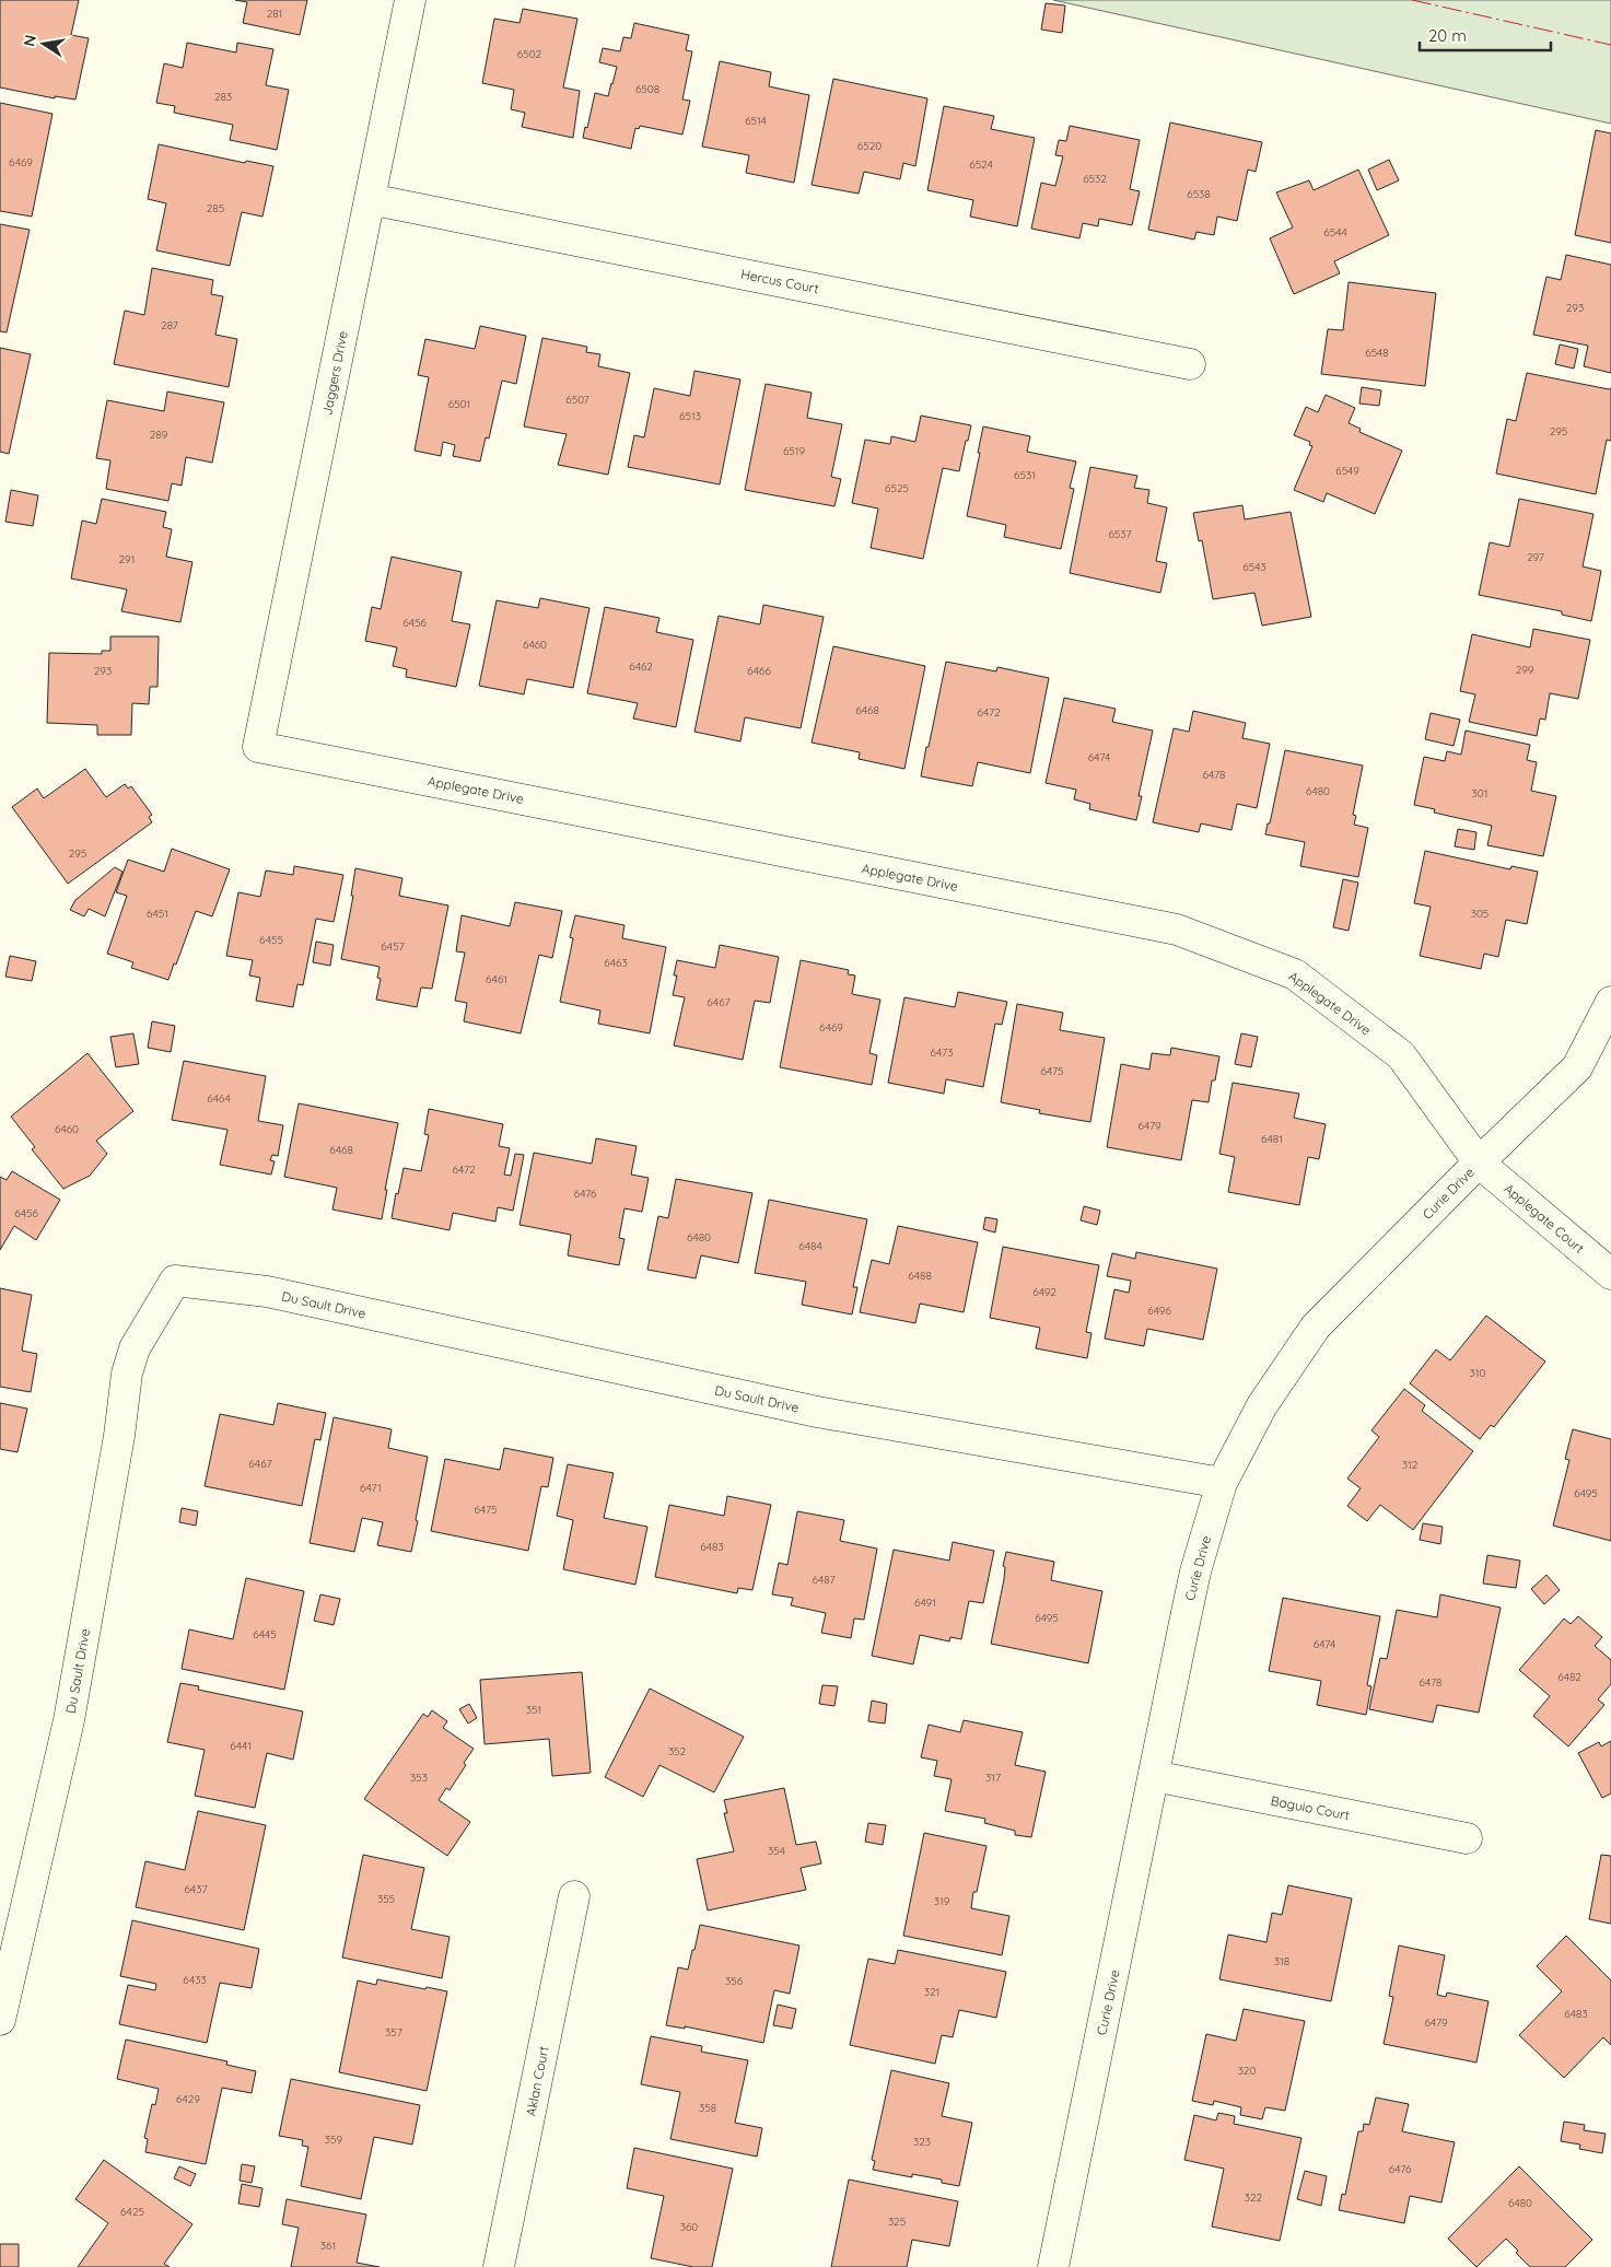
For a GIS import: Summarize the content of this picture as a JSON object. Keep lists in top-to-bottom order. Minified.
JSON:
{"streets":{"street":["Hercus Court","Jaggers Drive","Applegate Drive","Curie Drive","Applegate Court","Du Sault Drive","Baguio Court","Aklan Court"]},"crossings":[["Hercus Court","Jaggers Drive"],["Jaggers Drive","Applegate Drive"],["Applegate Drive","Curie Drive"],["Applegate Drive","Applegate Court"],["Curie Drive","Applegate Court"],["Curie Drive","Du Sault Drive"],["Curie Drive","Baguio Court"]],"house_numbers":["281","6502","6508","283","6514","6520","6469","6524","6532","6538","285","6544","293","287","6548","6507","6501","6513","295","289","6519","6549","6531","6525","6537","297","291","6543","6456","6460","6462","299","293","6466","6468","6472","6474","6478","6480","301","295","6451","305","6455","6457","6463","6461","6467","6469","6473","6475","6464","6479","6460","6481","6468","6472","6476","6456","6480","6484","6488","6492","6496","310","6467","312","6471","6495","6475","6483","6487","6491","6495","6445","6474","6482","6478","351","6441","352","353","317","354","6437","355","319","318","6433","356","321","6483","6479","357","320","6429","358","359","323","6476","322","6480","6425","325","360","361"],"scale_bar":"20 m","north":"left"}
